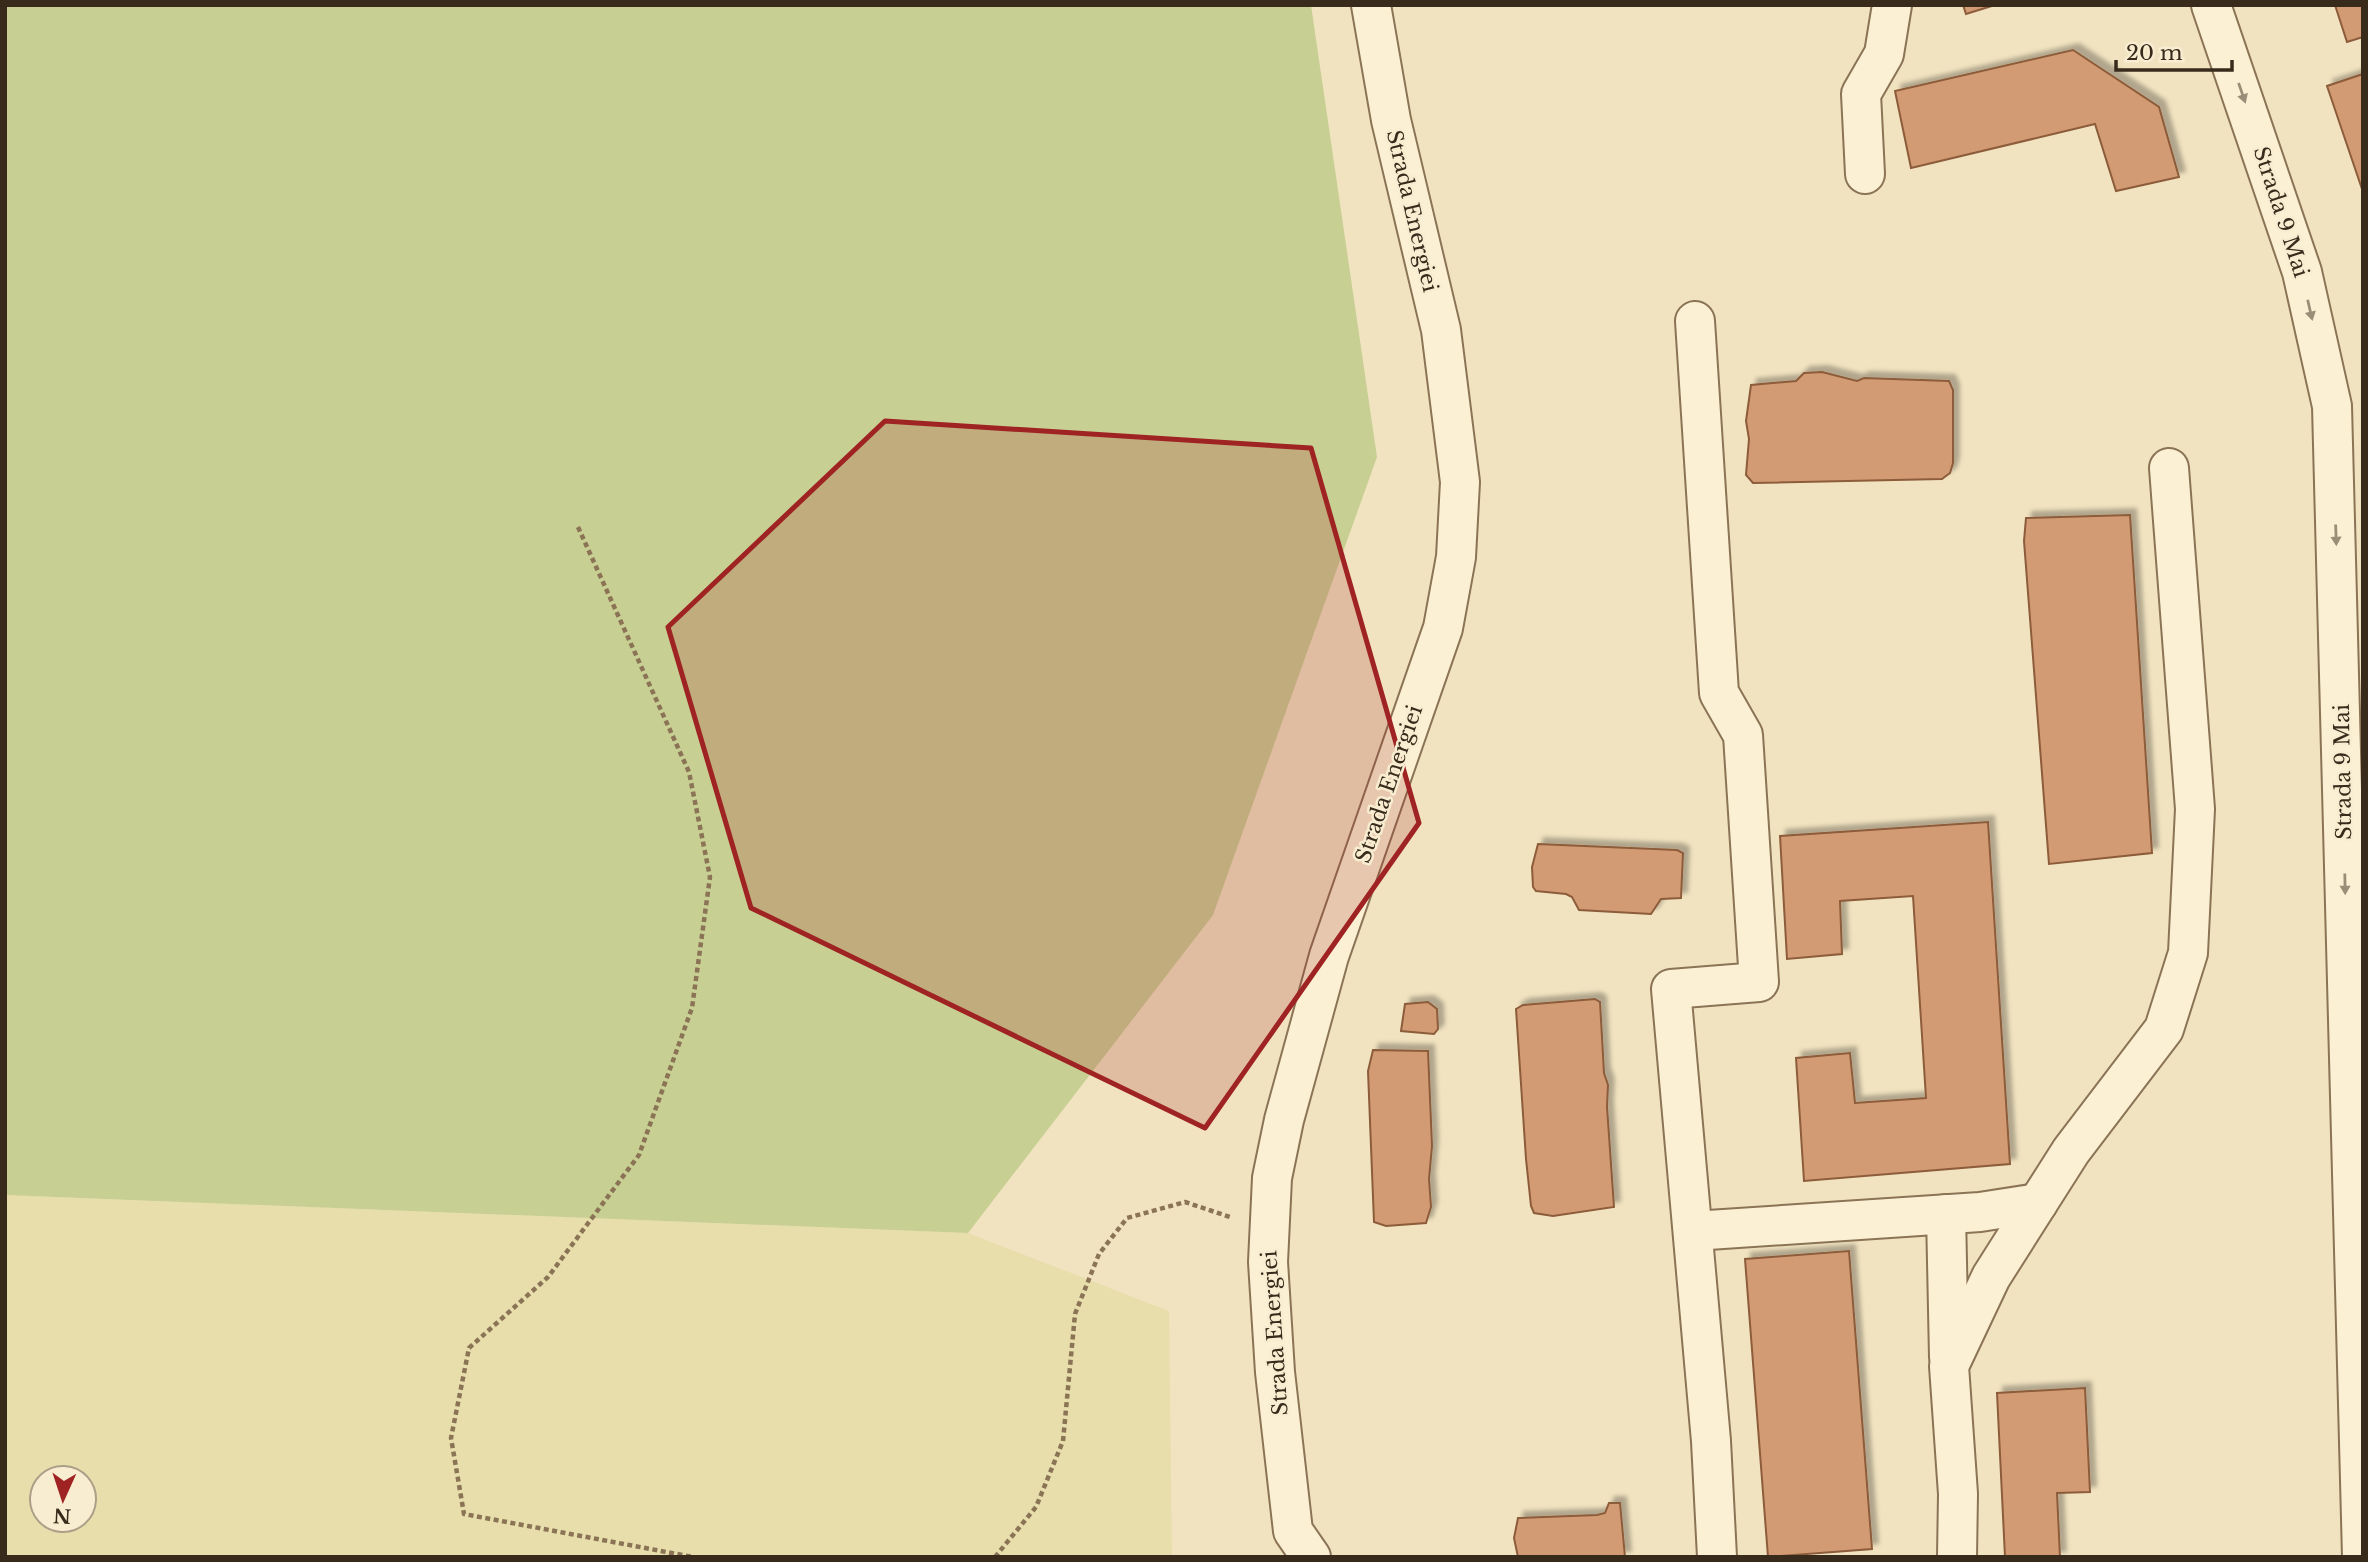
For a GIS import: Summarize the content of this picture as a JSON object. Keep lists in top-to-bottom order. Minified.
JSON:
{"streets":{"street":["Strada Energiei","Strada 9 Mai"]},"scale_bar":"20 m","north":"bottom"}
